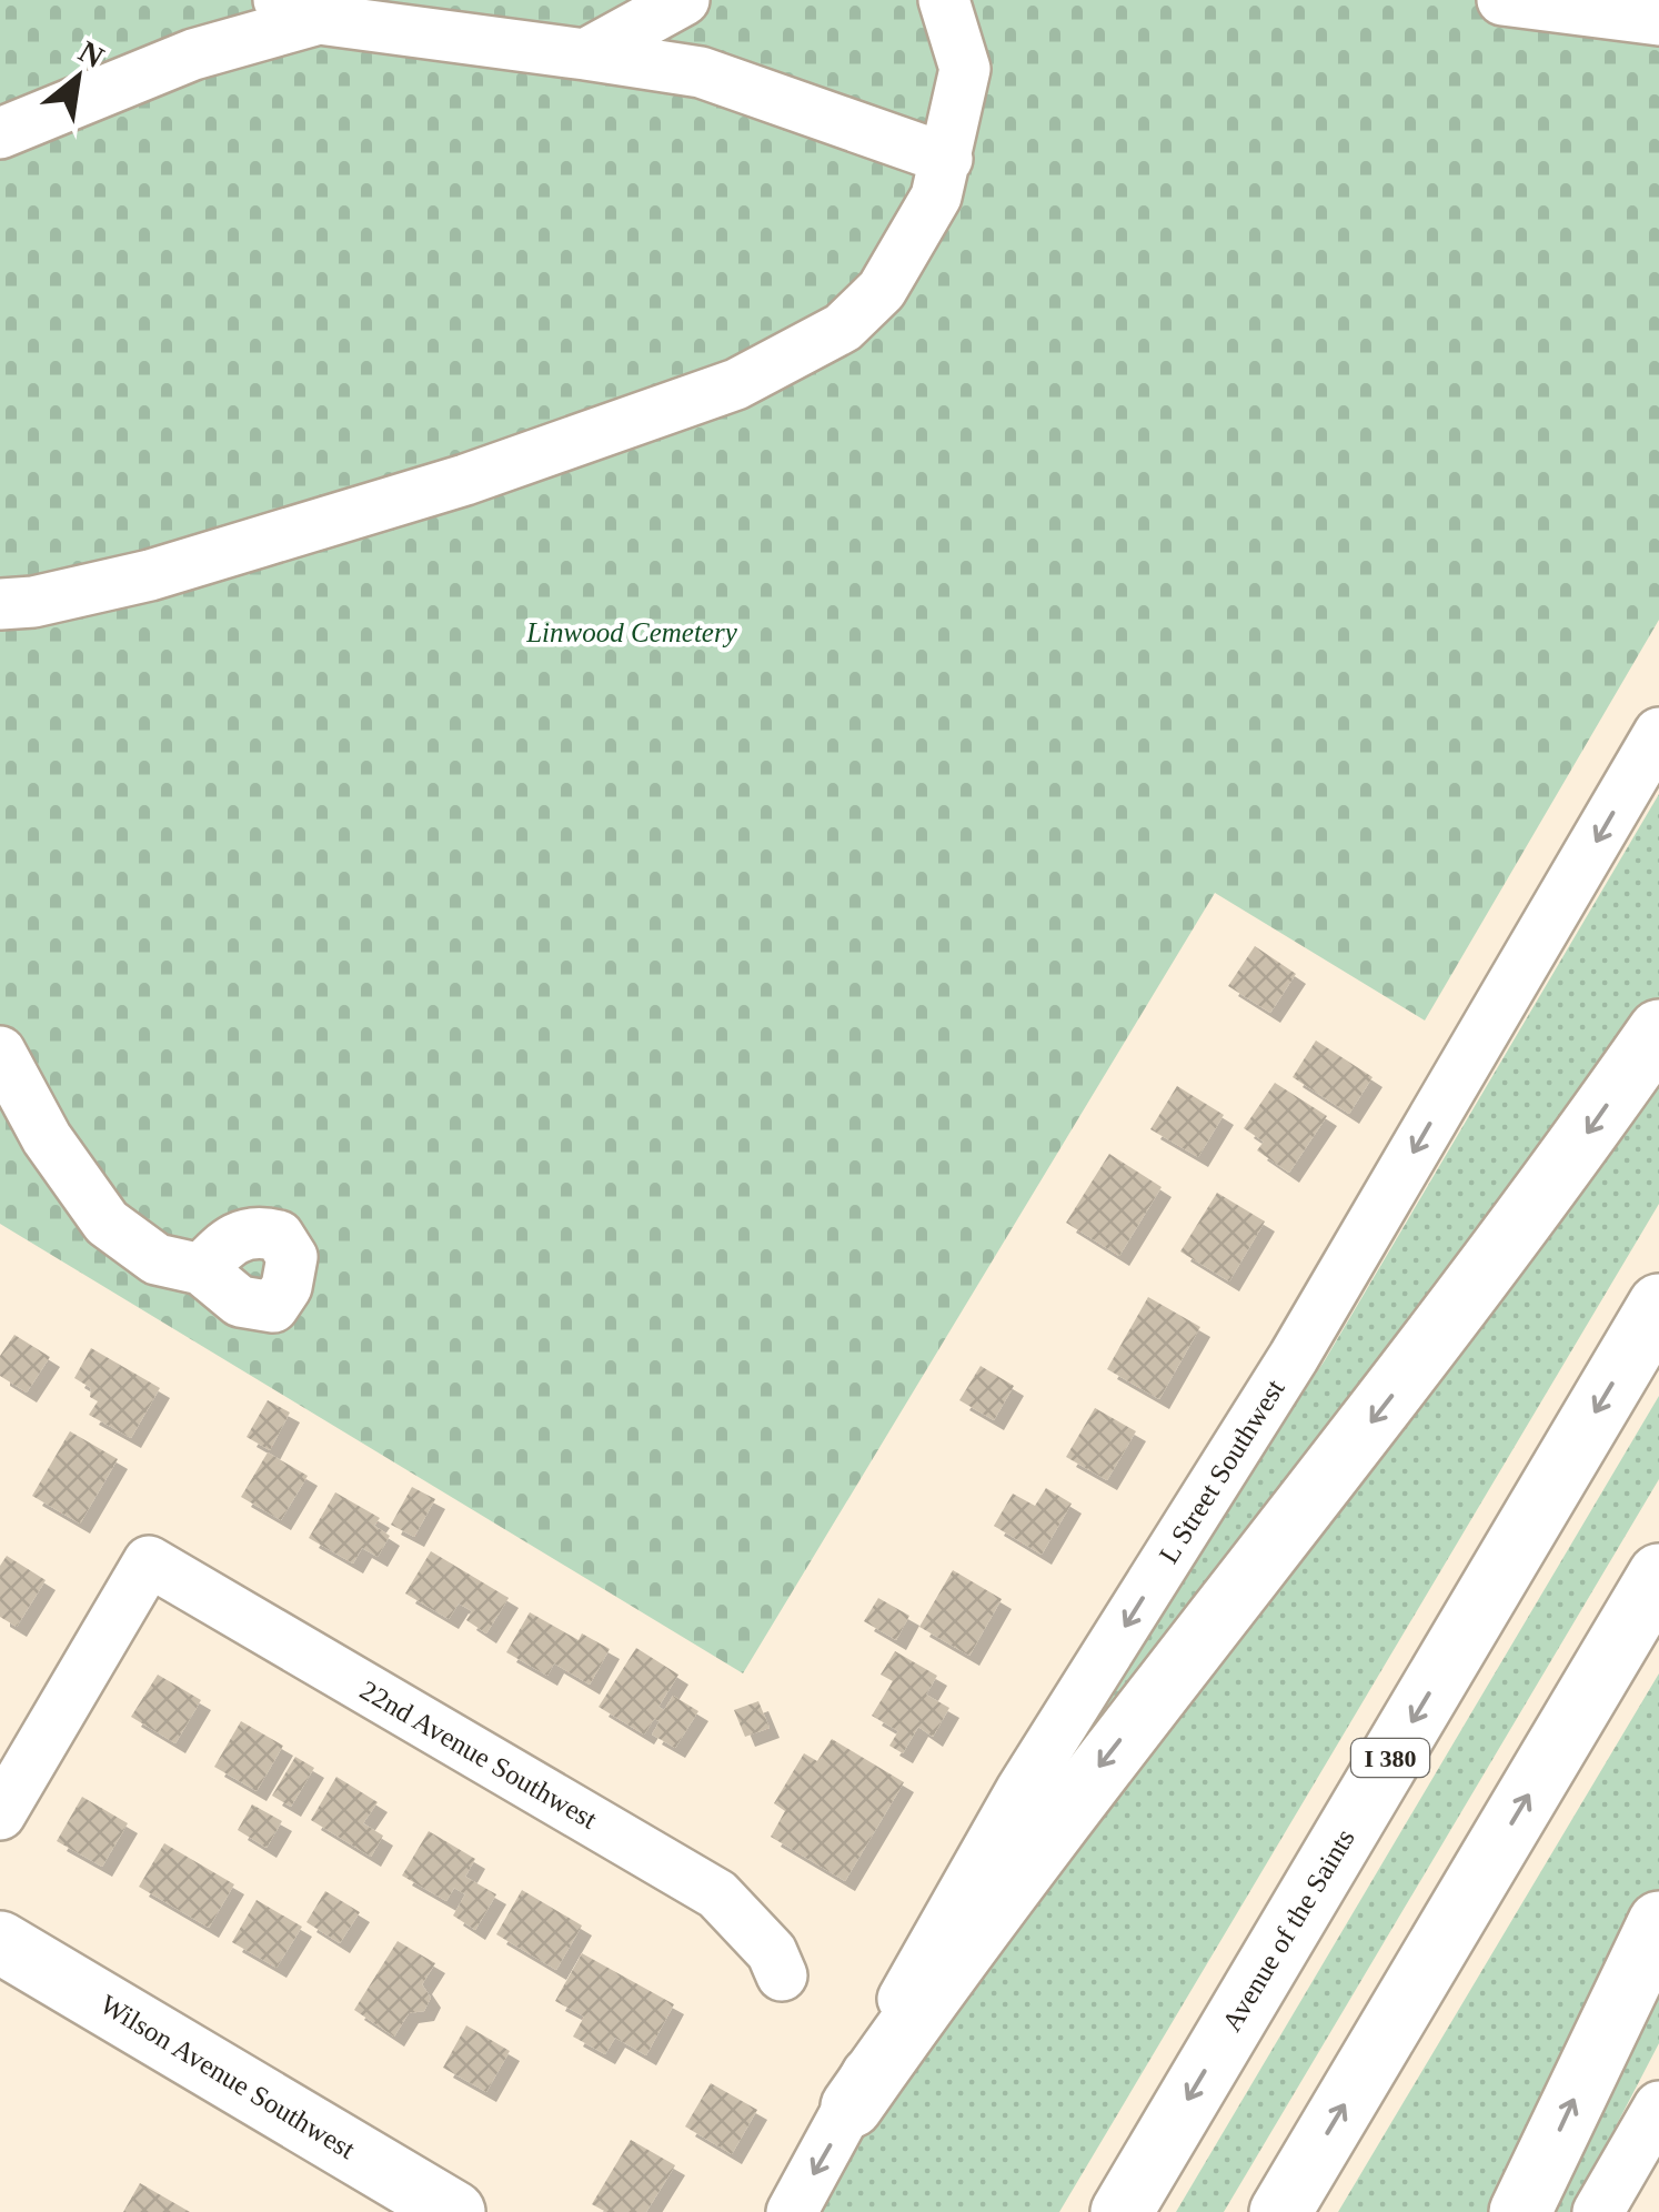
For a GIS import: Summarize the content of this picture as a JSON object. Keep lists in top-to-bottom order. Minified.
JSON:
{"streets":{"main road":["I 380","Avenue of the Saints","Wilson Avenue Southwest"],"street":["L Street Southwest","22nd Avenue Southwest"]},"one_way":["L Street Southwest"],"parks":["Linwood Cemetery"],"north":"top right"}
